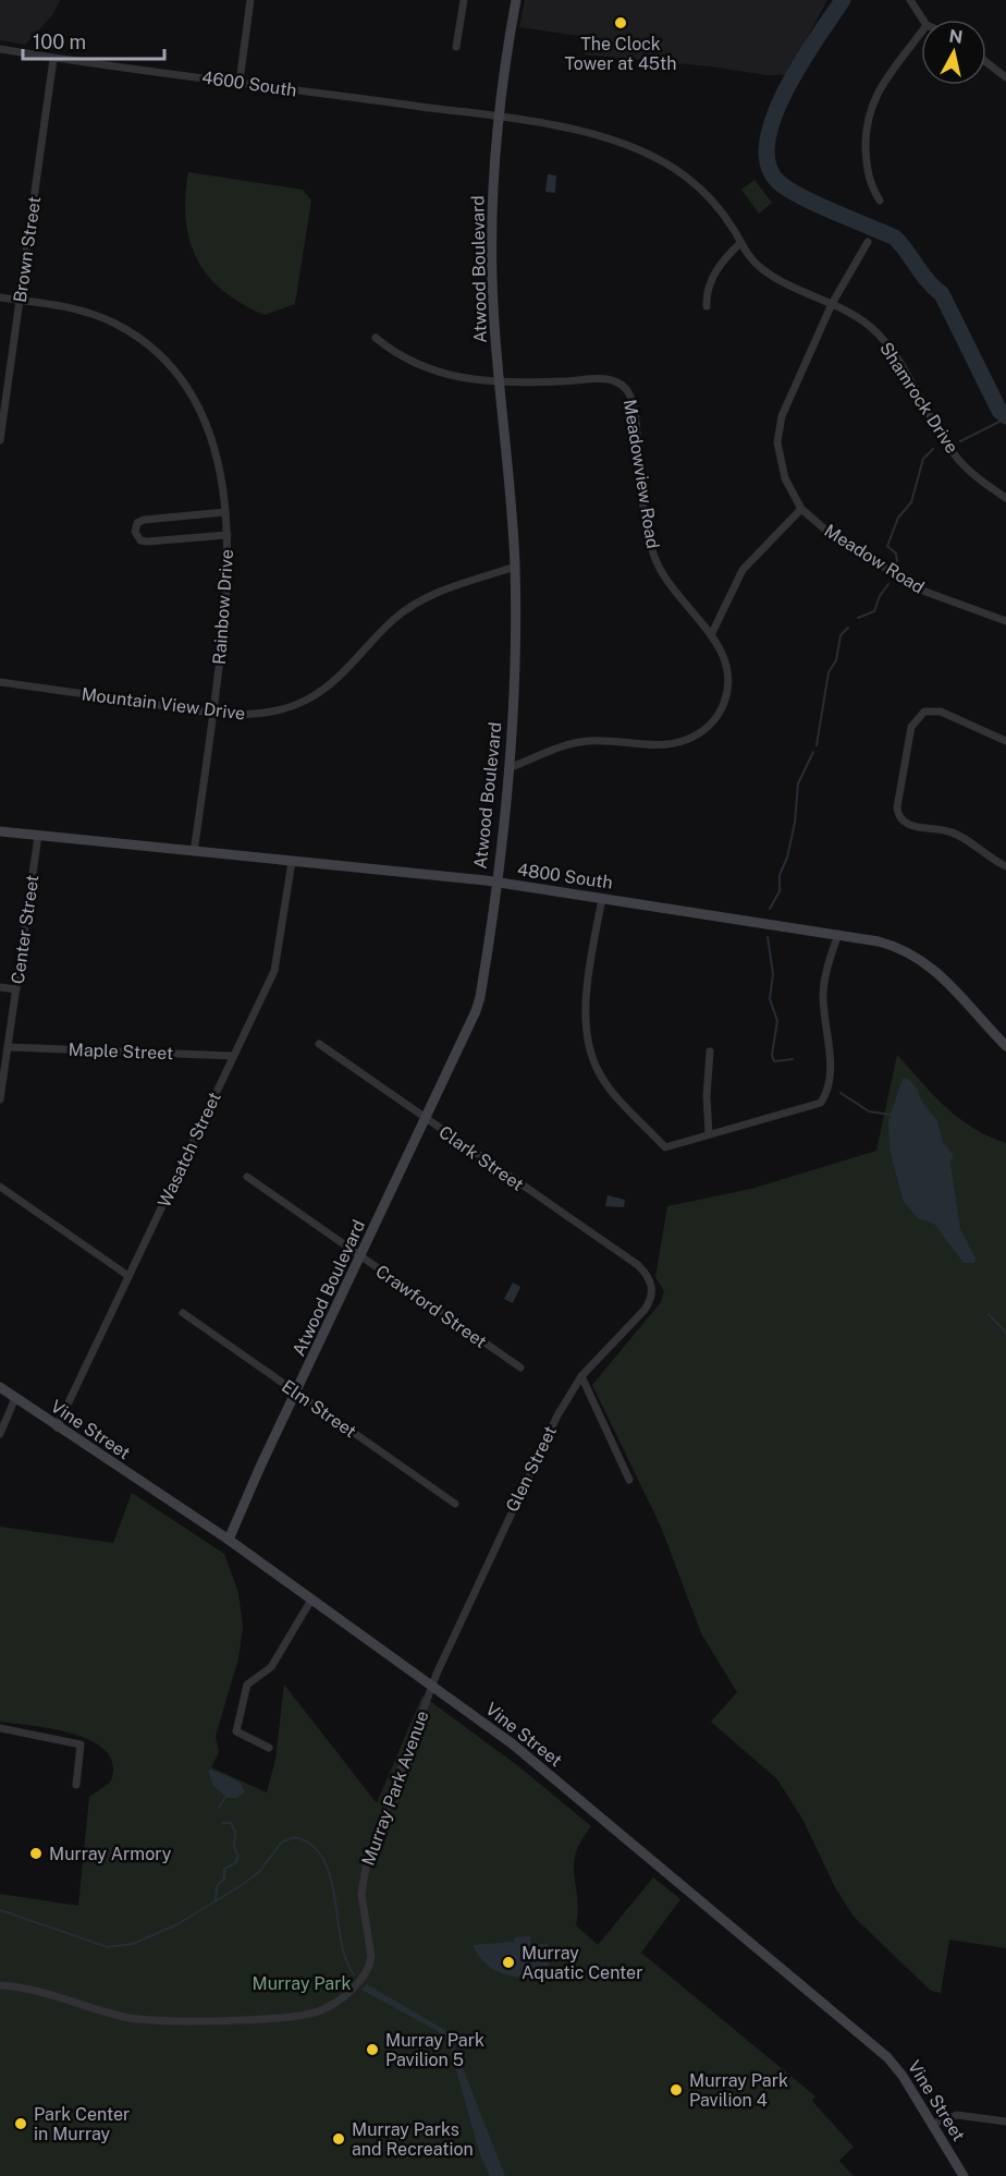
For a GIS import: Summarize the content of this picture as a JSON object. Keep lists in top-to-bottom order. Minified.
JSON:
{"streets":{"street":["4600 South","Brown Street","Atwood Boulevard","Shamrock Drive","Meadowview Road","Meadow Road","Rainbow Drive","Mountain View Drive","4800 South","Center Street","Maple Street","Wasatch Street","Clark Street","Crawford Street","Elm Street","Vine Street","Glen Street","Murray Park Avenue"]},"crossings":[["4600 South","Brown Street"],["4600 South","Atwood Boulevard"],["4600 South","Shamrock Drive"],["Brown Street","Rainbow Drive"],["Atwood Boulevard","Shamrock Drive"],["Atwood Boulevard","Meadowview Road"],["Atwood Boulevard","Mountain View Drive"],["Atwood Boulevard","4800 South"],["Atwood Boulevard","Clark Street"],["Atwood Boulevard","Crawford Street"],["Atwood Boulevard","Elm Street"],["Atwood Boulevard","Vine Street"],["Shamrock Drive","Meadow Road"],["Rainbow Drive","Mountain View Drive"],["Rainbow Drive","4800 South"],["4800 South","Center Street"],["4800 South","Wasatch Street"],["Center Street","Maple Street"],["Maple Street","Wasatch Street"],["Wasatch Street","Vine Street"],["Clark Street","Glen Street"],["Vine Street","Glen Street"],["Vine Street","Murray Park Avenue"],["Glen Street","Murray Park Avenue"]],"parks":["Murray Park"],"places":["The Clock Tower at 45th","Murray Armory","Murray Aquatic Center","Murray Park Pavilion 5","Murray Park Pavilion 4","Park Center in Murray","Murray Parks and Recreation"],"scale_bar":"100 m","north":"top"}
